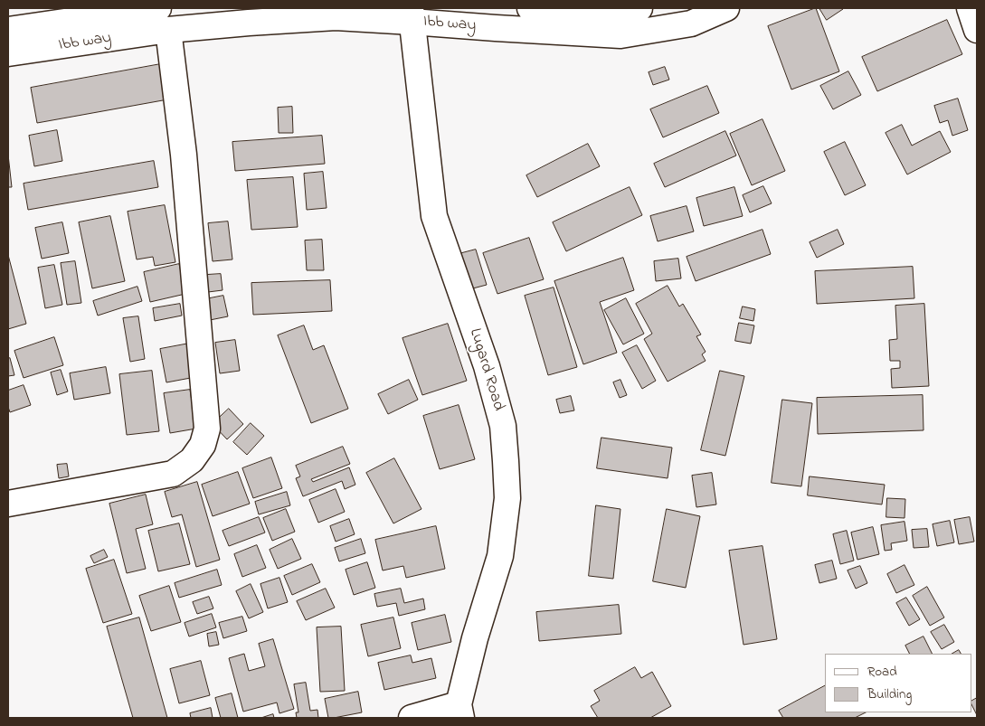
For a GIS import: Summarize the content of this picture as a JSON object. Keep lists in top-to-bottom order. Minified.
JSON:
{"streets":{"main road":["Ibb way","Lugard Road"]},"crossings":[["Ibb way","Lugard Road"]],"legend":["Road","Building"]}
